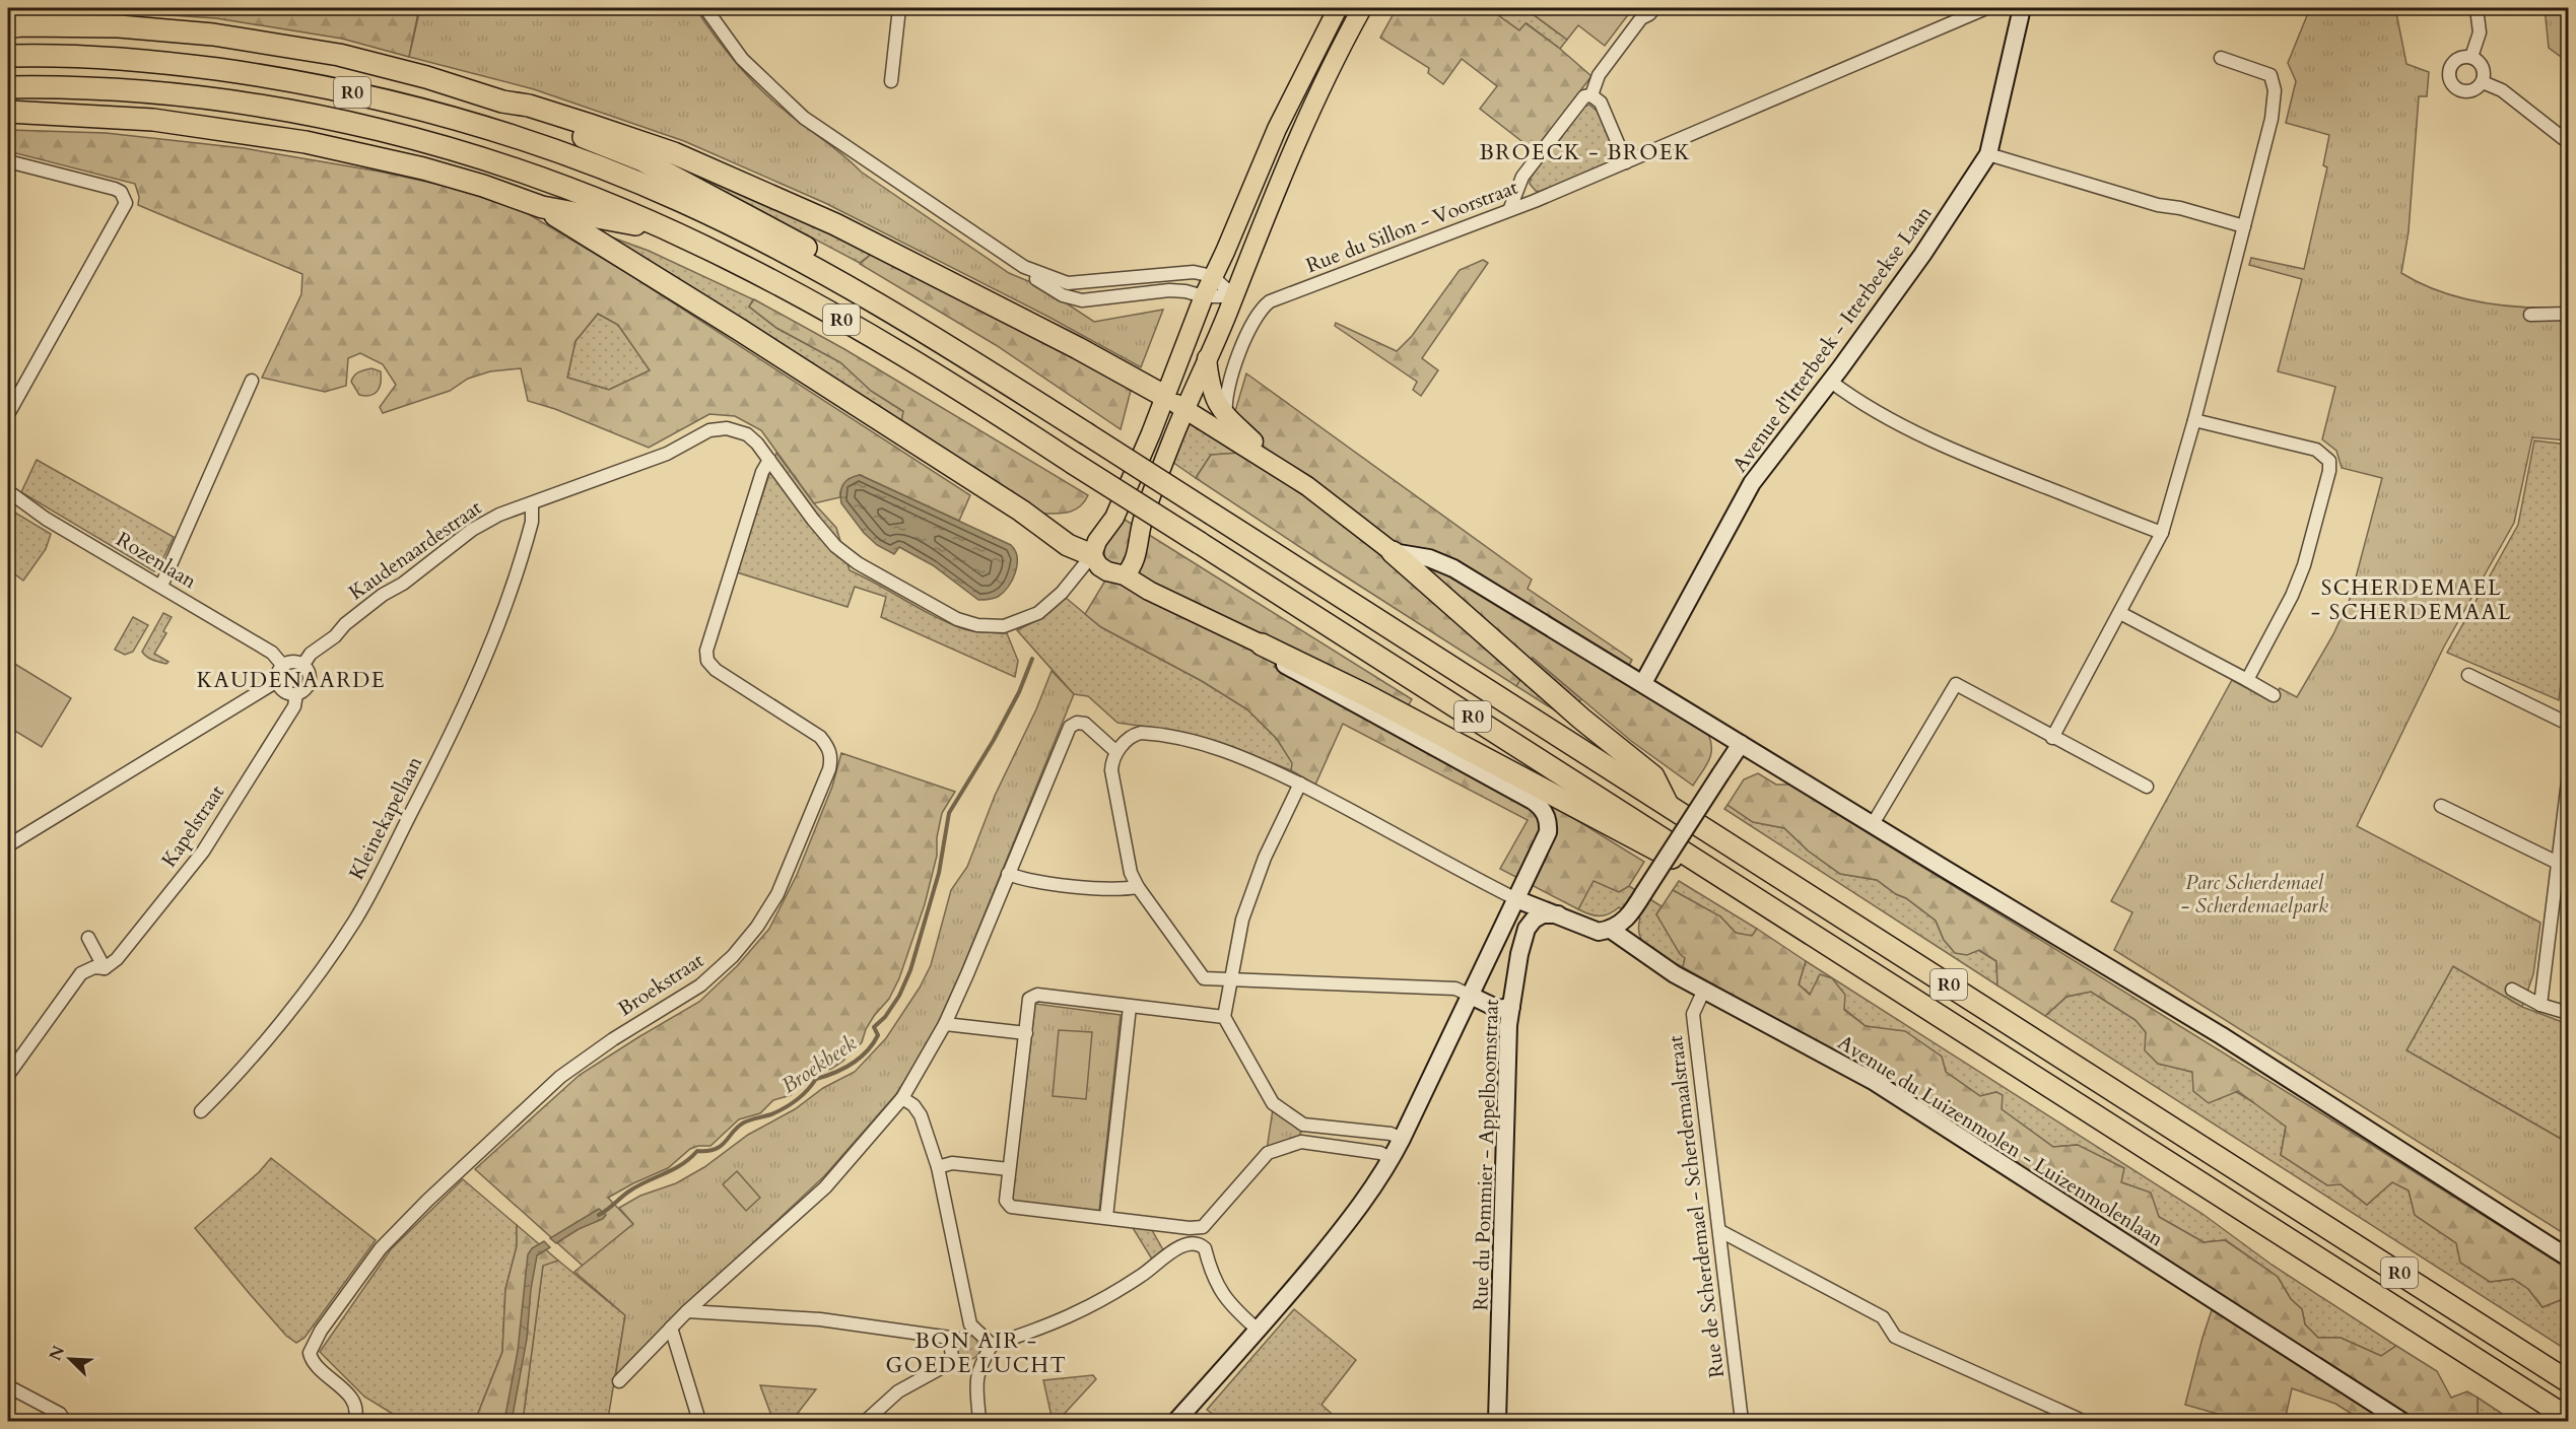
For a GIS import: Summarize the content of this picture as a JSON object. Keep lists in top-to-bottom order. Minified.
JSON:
{"streets":{"highway":["R0"],"street":["Rue du Sillon - Voorstraat","Avenue d'Itterbeek - Itterbeekse Laan","Kaudenaardestraat","Rozenlaan","Kleinekapellaan","Kapelstraat","Broekstraat","Avenue du Luizenmolen - Luizenmolenlaan","Rue du Pommier - Appelboomstraat","Rue de Scherdemael - Scherdemaalstraat"]},"crossings":[["Kaudenaardestraat","Rozenlaan"],["Kaudenaardestraat","Kleinekapellaan"],["Kaudenaardestraat","Kapelstraat"],["Kaudenaardestraat","Broekstraat"],["Rozenlaan","Kapelstraat"],["Avenue du Luizenmolen - Luizenmolenlaan","Rue de Scherdemael - Scherdemaalstraat"]],"districts":["BROECK - BROEK","SCHERDEMAEL - SCHERDEMAAL","KAUDENAARDE","BON AIR - GOEDE LUCHT"],"water":["Broekbeek"],"parks":["Parc Scherdemael - Scherdemaelpark"],"north":"top left"}
